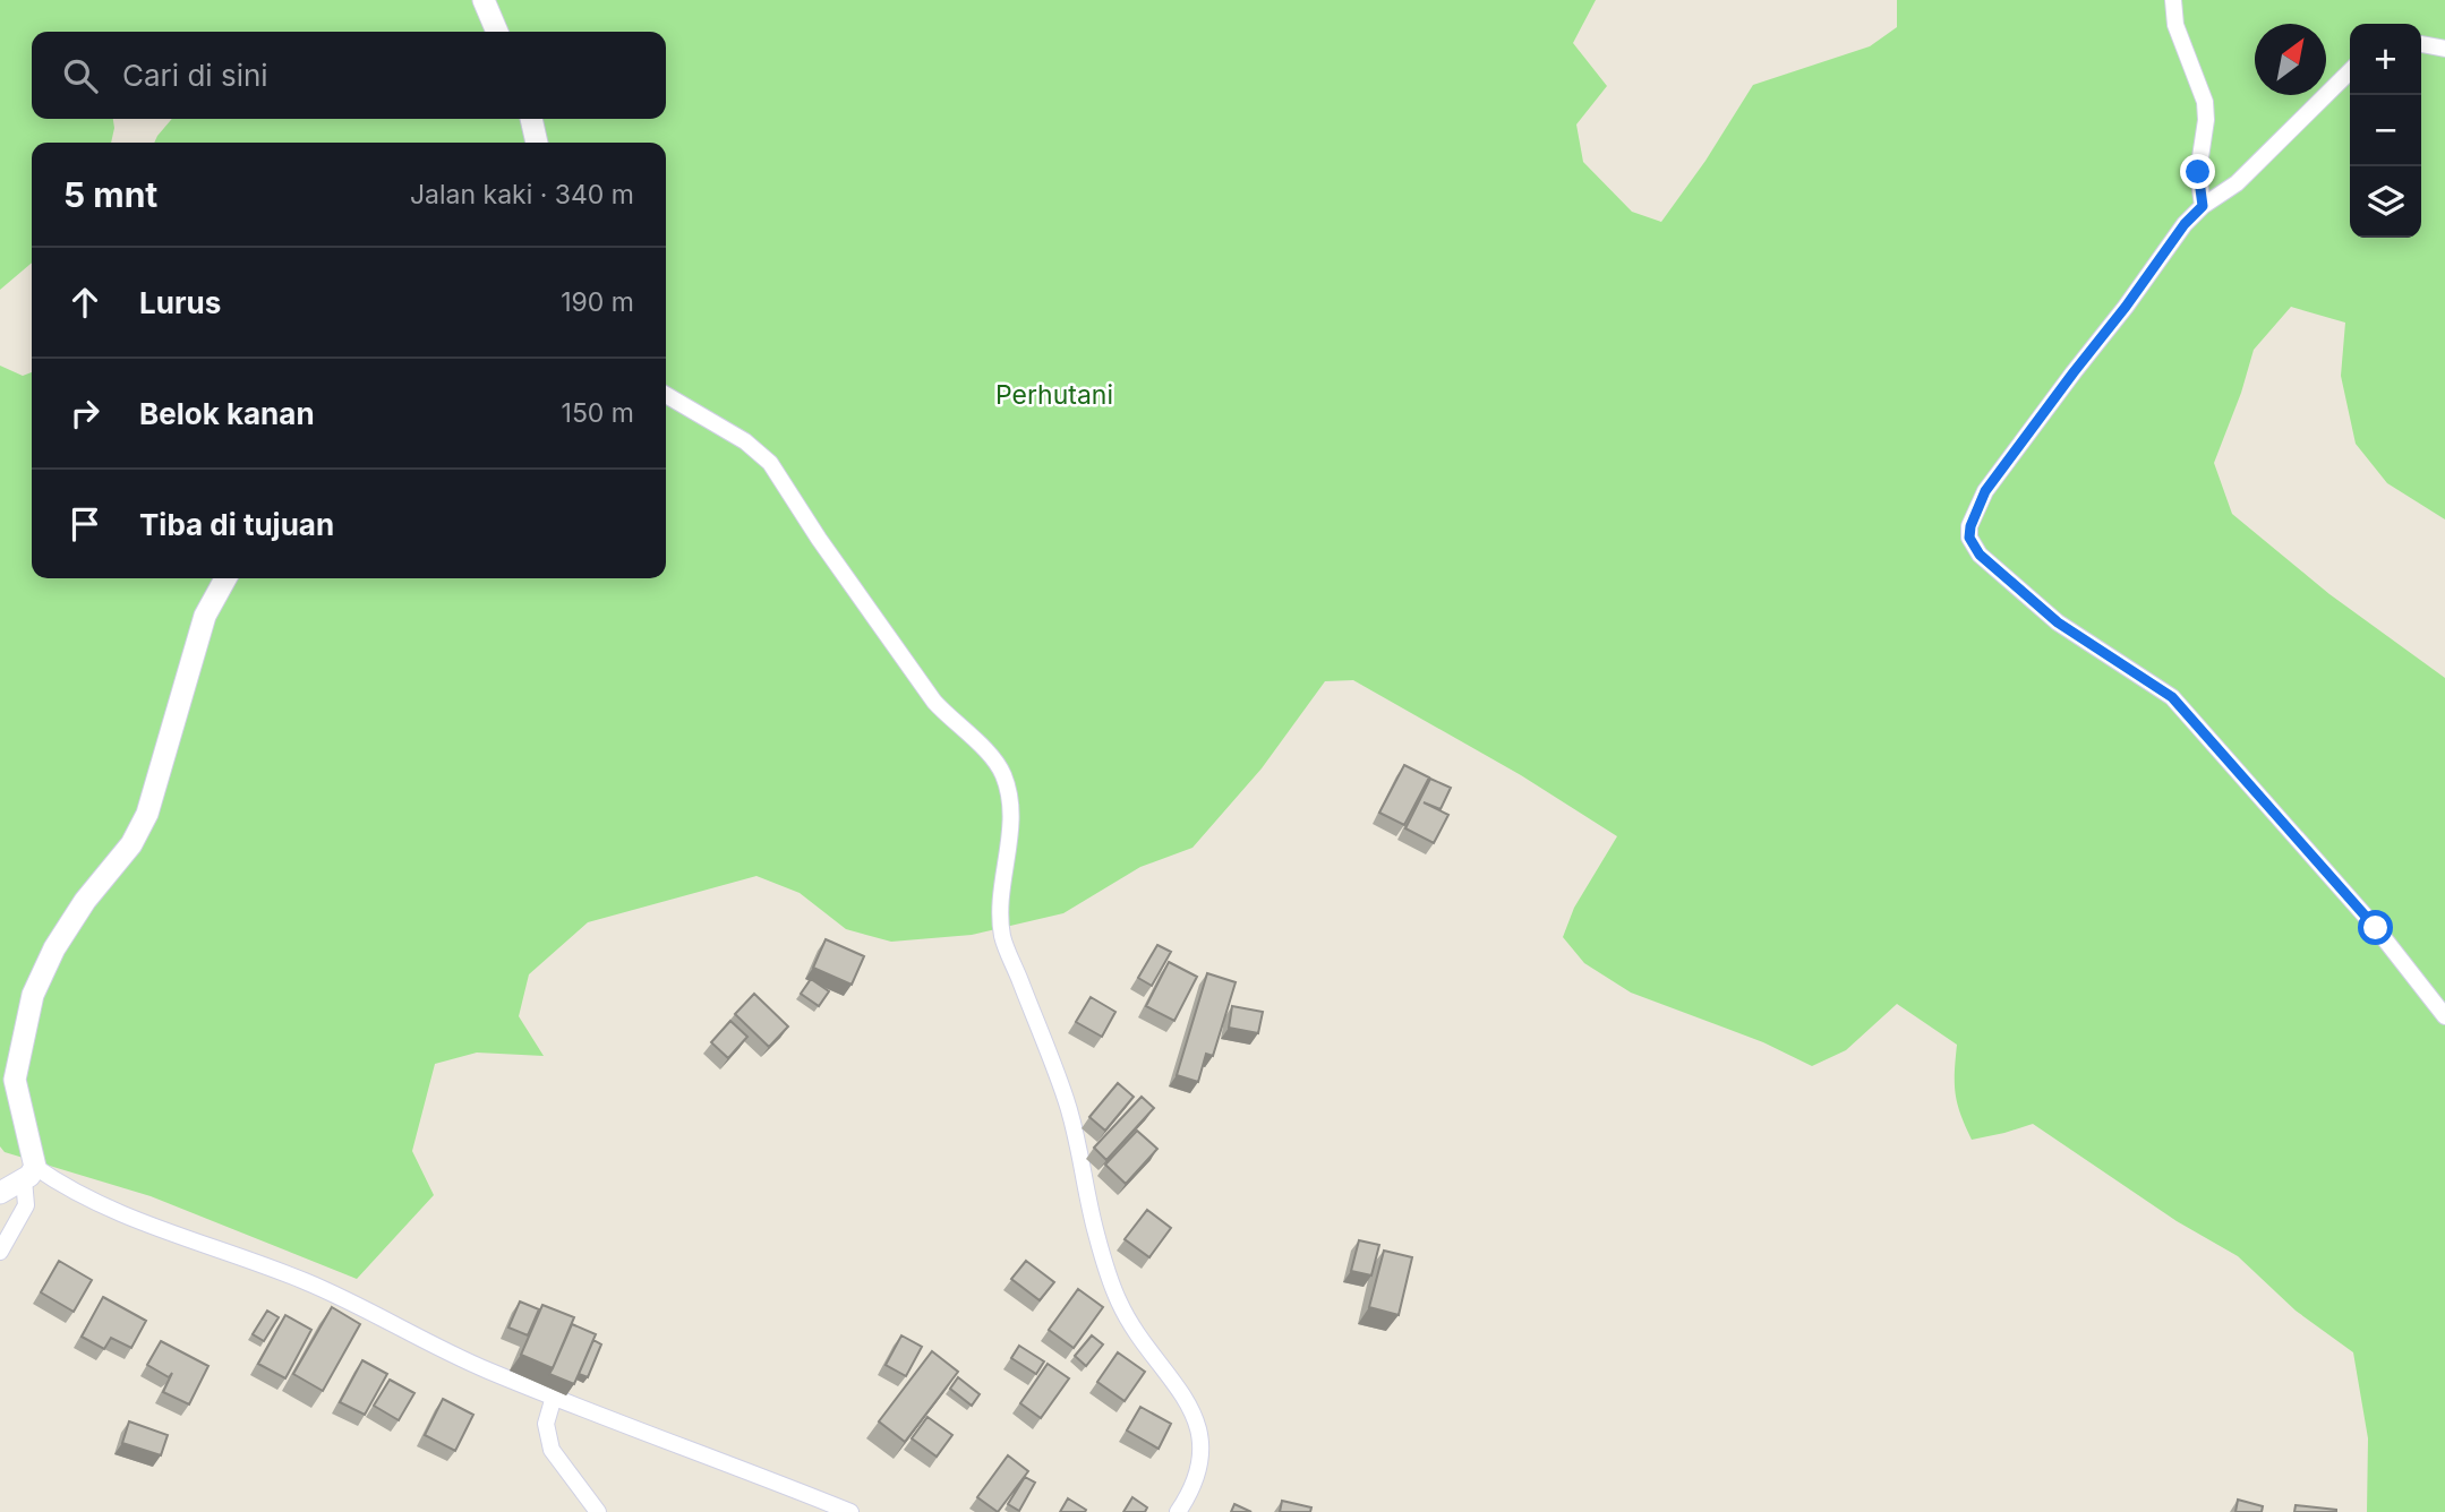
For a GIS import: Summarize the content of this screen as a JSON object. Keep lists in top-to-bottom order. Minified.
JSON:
{"parks":["Perhutani"],"north":"top right","page":{"map_buttons":["+","−"],"search":"Cari di sini","heading":["5 mnt","Jalan kaki · 340 m"],"list":[["Lurus","190 m"],["Belok kanan","150 m"],"Tiba di tujuan"]}}
